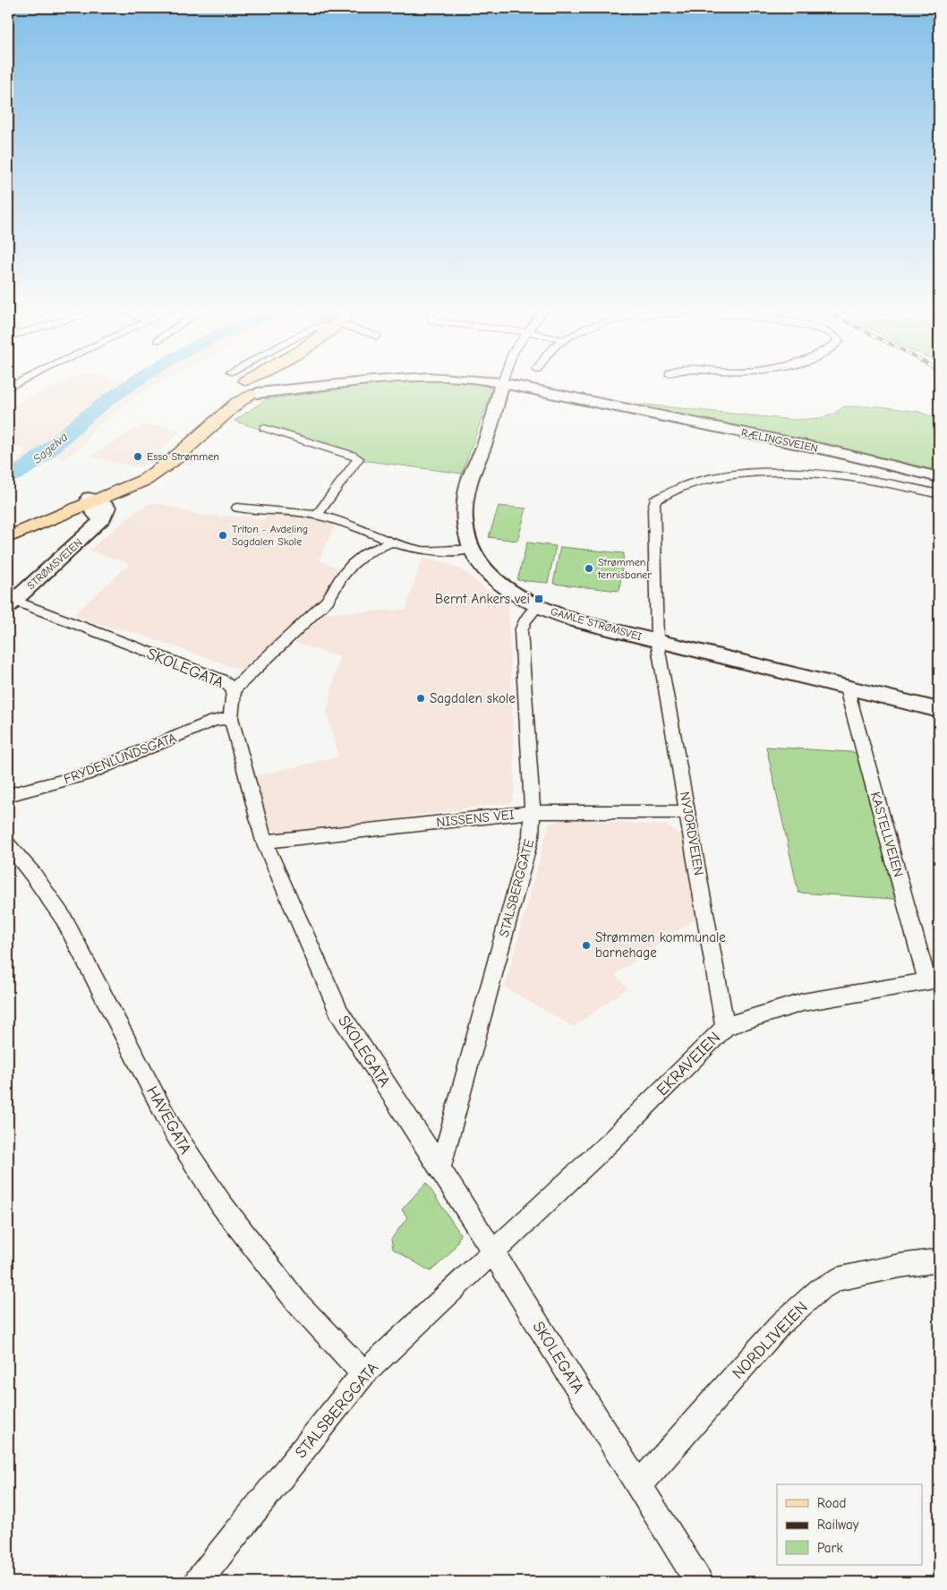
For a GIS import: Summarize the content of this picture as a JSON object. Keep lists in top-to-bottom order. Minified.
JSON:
{"streets":{"main road":["RÆLINGSVEIEN","STRØMSVEIEN","GAMLE STRØMSVEI"],"street":["SKOLEGATA","FRYDENLUNDSGATA","NISSENS VEI","NYJORDVEIEN","KASTELLVEIEN","STALSBERGGATE","EKRAVEIEN","HAVEGATA","NORDLIVEIEN","STALSBERGGATA"]},"crossings":[["STRØMSVEIEN","SKOLEGATA"],["GAMLE STRØMSVEI","NYJORDVEIEN"],["GAMLE STRØMSVEI","KASTELLVEIEN"],["GAMLE STRØMSVEI","STALSBERGGATE"],["SKOLEGATA","FRYDENLUNDSGATA"],["SKOLEGATA","NISSENS VEI"],["SKOLEGATA","STALSBERGGATE"],["SKOLEGATA","EKRAVEIEN"],["SKOLEGATA","NORDLIVEIEN"],["SKOLEGATA","STALSBERGGATA"],["NISSENS VEI","NYJORDVEIEN"],["NISSENS VEI","STALSBERGGATE"],["NYJORDVEIEN","EKRAVEIEN"],["KASTELLVEIEN","EKRAVEIEN"],["EKRAVEIEN","STALSBERGGATA"],["HAVEGATA","STALSBERGGATA"]],"water":["Sagelva"],"places":{"other":["Esso Strømmen","Triton - Avdeling Sagdalen Skole","Strømmen tennisbaner","Sagdalen skole","Strømmen kommunale barnehage"],"transit":["Bernt Ankers vei"]},"legend":["Road","Railway","Park"]}
